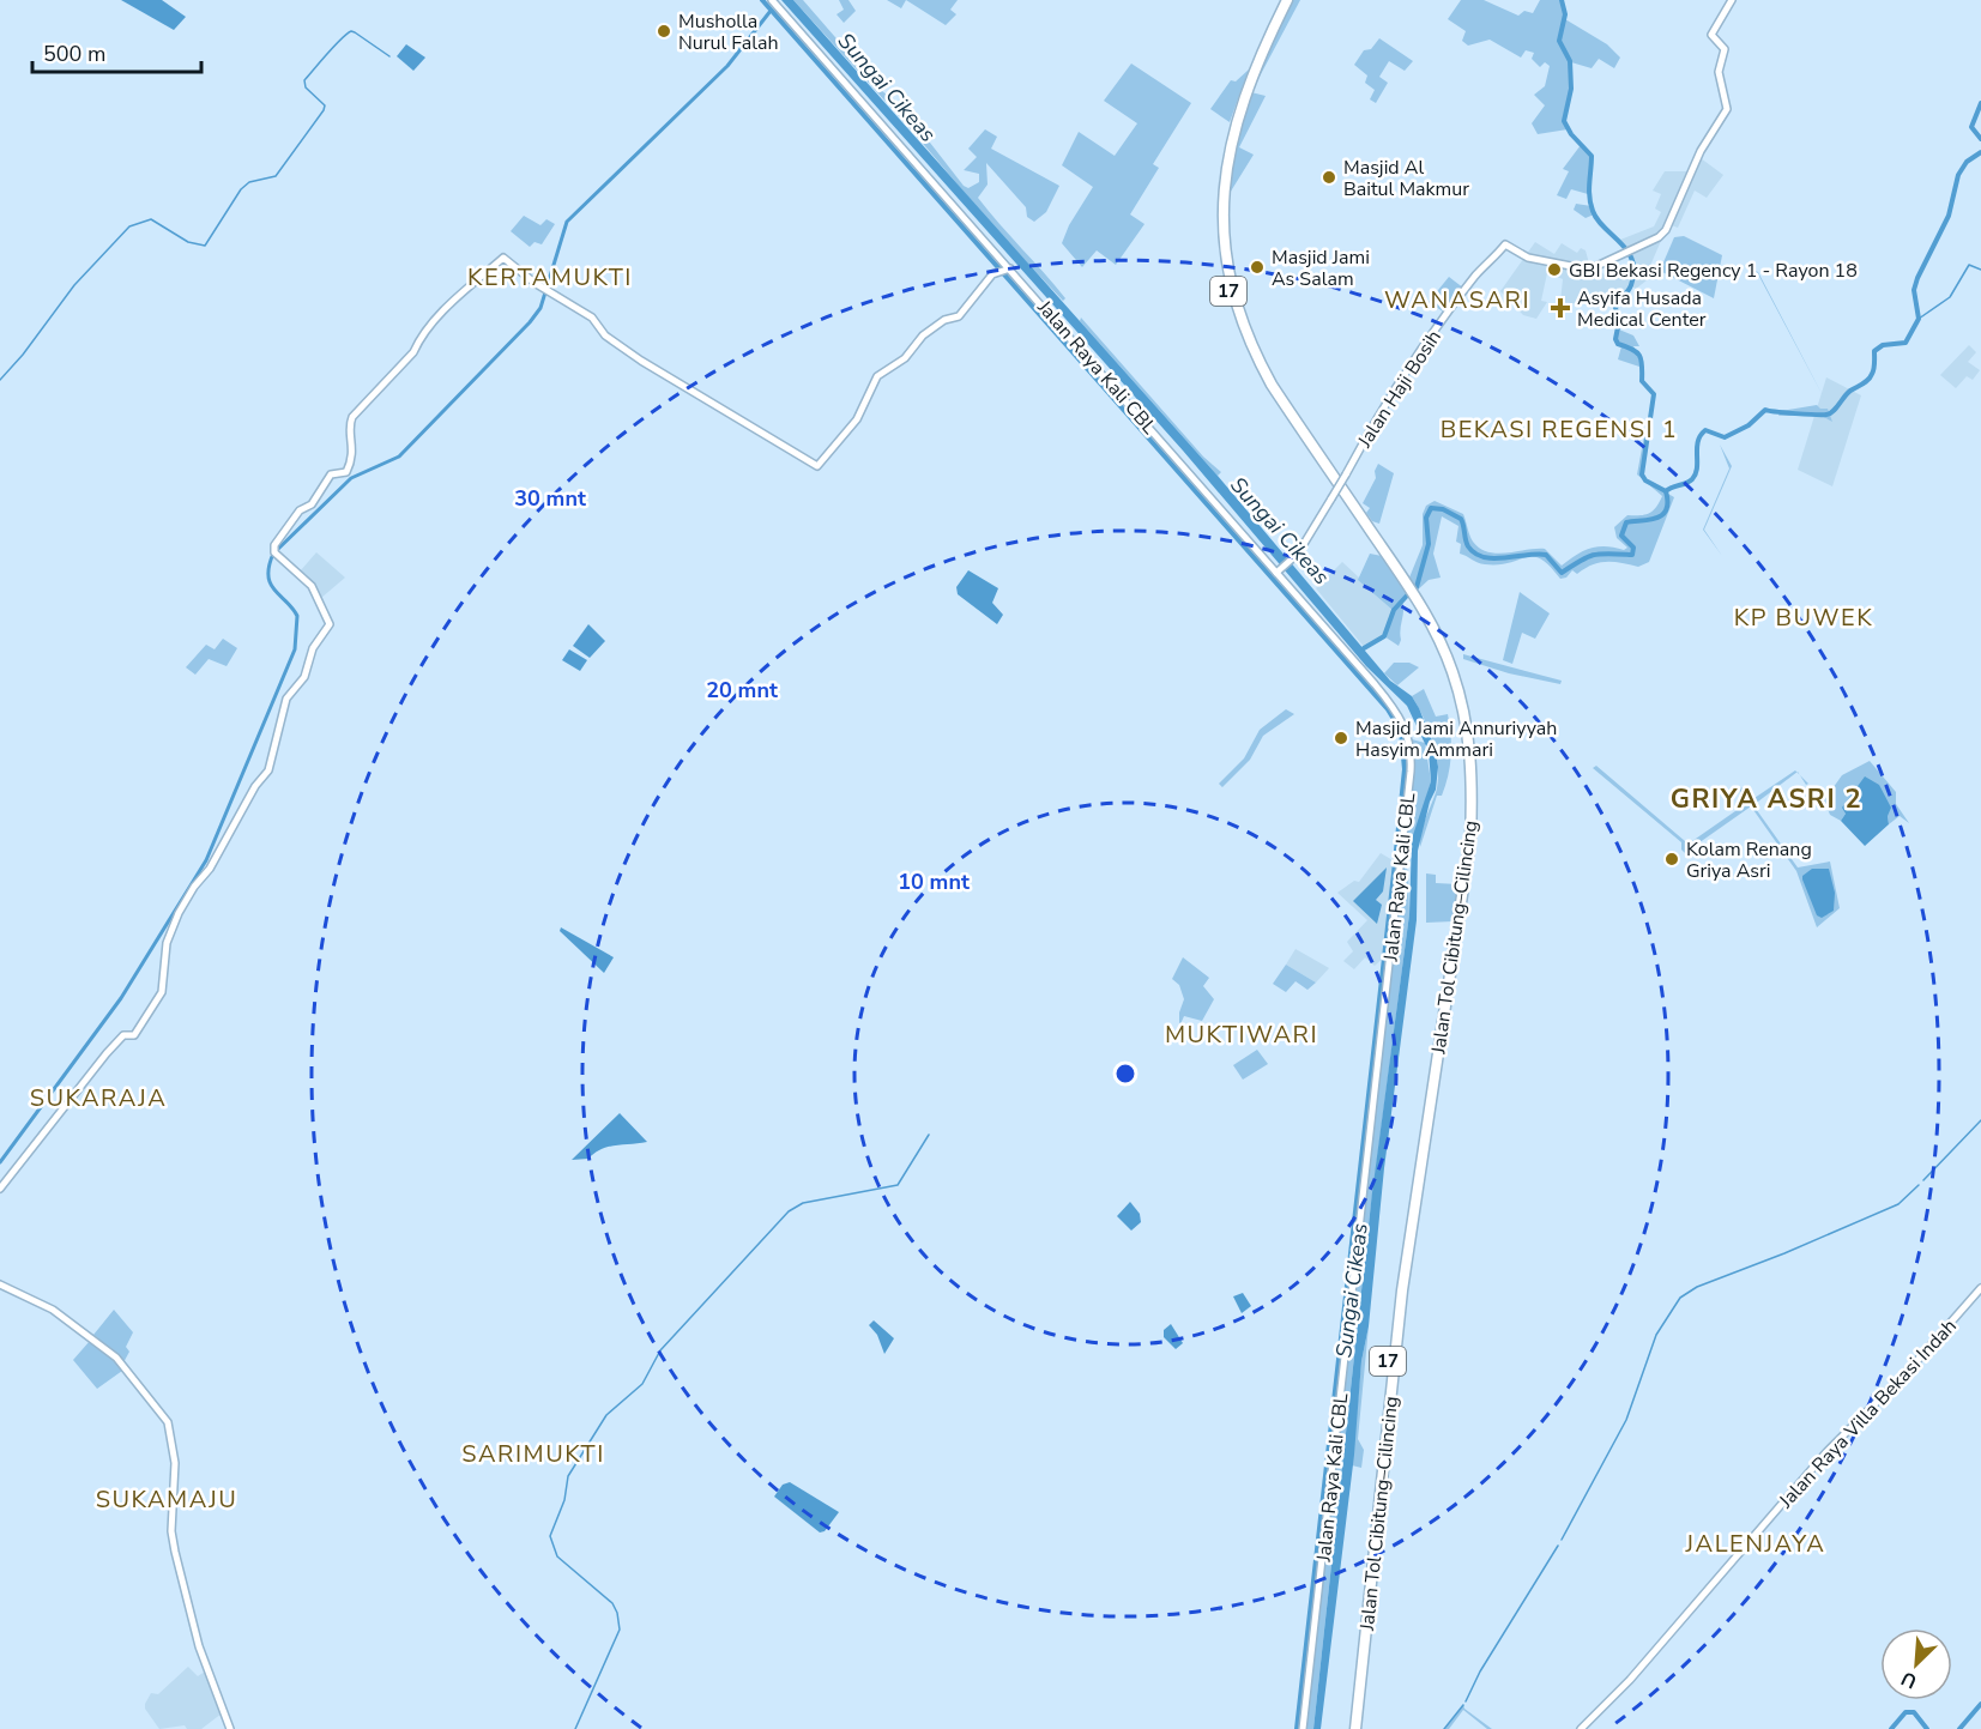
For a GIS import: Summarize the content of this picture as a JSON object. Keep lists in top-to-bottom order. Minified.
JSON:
{"streets":{"highway":["17","Jalan Tol Cibitung–Cilincing"],"main road":["Jalan Raya Kali CBL","Jalan Haji Bosih","Jalan Raya Villa Bekasi Indah"]},"crossings":[["Jalan Raya Kali CBL","Jalan Haji Bosih"]],"districts":["KERTAMUKTI","WANASARI","BEKASI REGENSI 1","KP BUWEK","GRIYA ASRI 2","MUKTIWARI","SUKARAJA","SARIMUKTI","SUKAMAJU","JALENJAYA"],"water":["Sungai Cikeas"],"places":{"other":["Musholla Nurul Falah","Masjid Al Baitul Makmur","Masjid Jami As Salam","GBI Bekasi Regency 1 - Rayon 18","Masjid Jami Annuriyyah Hasyim Ammari","Kolam Renang Griya Asri"],"health":["Asyifa Husada Medical Center"]},"scale_bar":"500 m","north":"bottom left","rings":["30 mnt","20 mnt","10 mnt"]}
